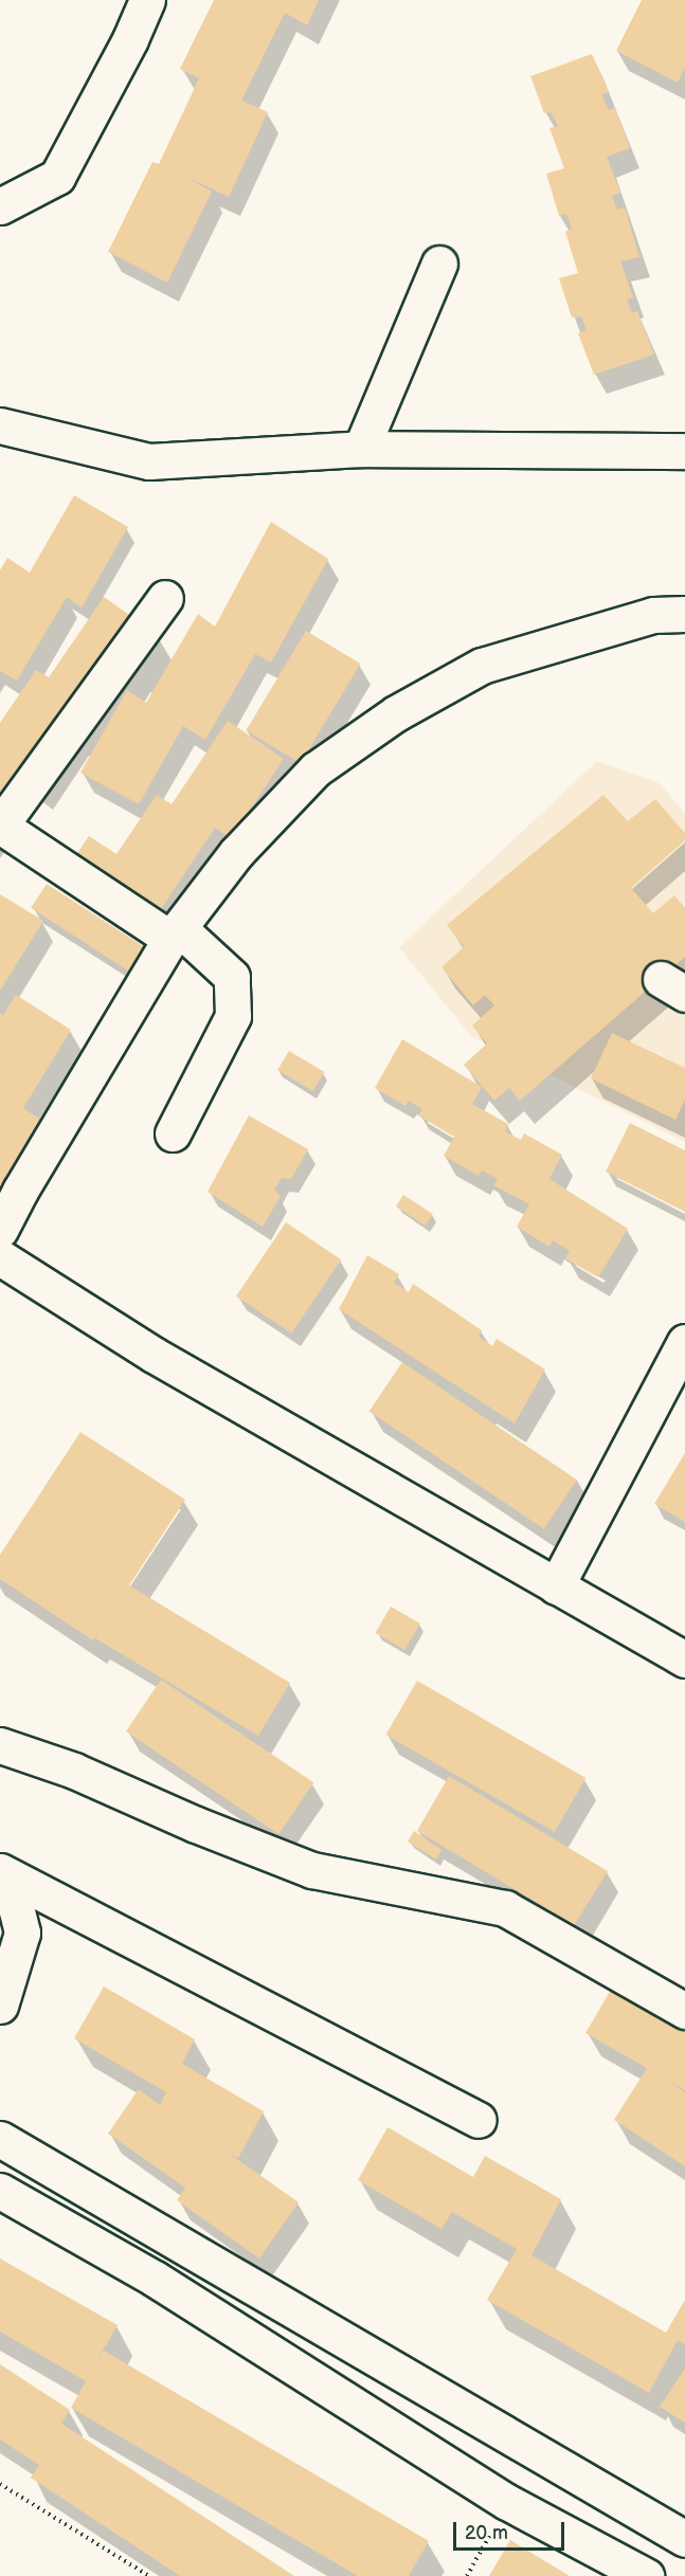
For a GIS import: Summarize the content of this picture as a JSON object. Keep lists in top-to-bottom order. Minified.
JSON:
{"scale_bar":"20 m"}
